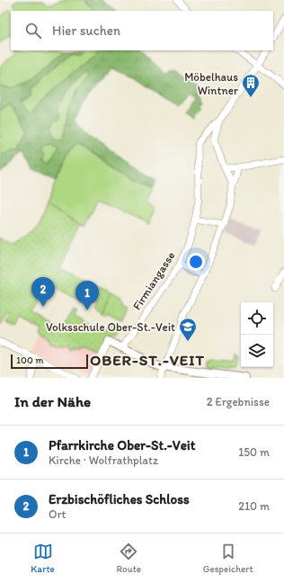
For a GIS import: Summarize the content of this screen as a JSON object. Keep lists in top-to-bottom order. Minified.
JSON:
{"streets":{"street":["Firmiangasse"]},"districts":["OBER-ST.-VEIT"],"places":{"building":["Möbelhaus Wintner"],"school or university":["Volksschule Ober-St.-Veit"]},"scale_bar":"100 m","page":{"search":"Hier suchen","pins":["2","1"],"scale":"100 m","heading":["In der Nähe","2 Ergebnisse"],"list":[{"mark":"1","name":"Pfarrkirche Ober-St.-Veit","note":"Kirche · Wolfrathplatz","value":"150 m"},{"mark":"2","name":"Erzbischöfliches Schloss","note":"Ort","value":"210 m"}],"nav":["Karte","Route","Gespeichert"]}}
